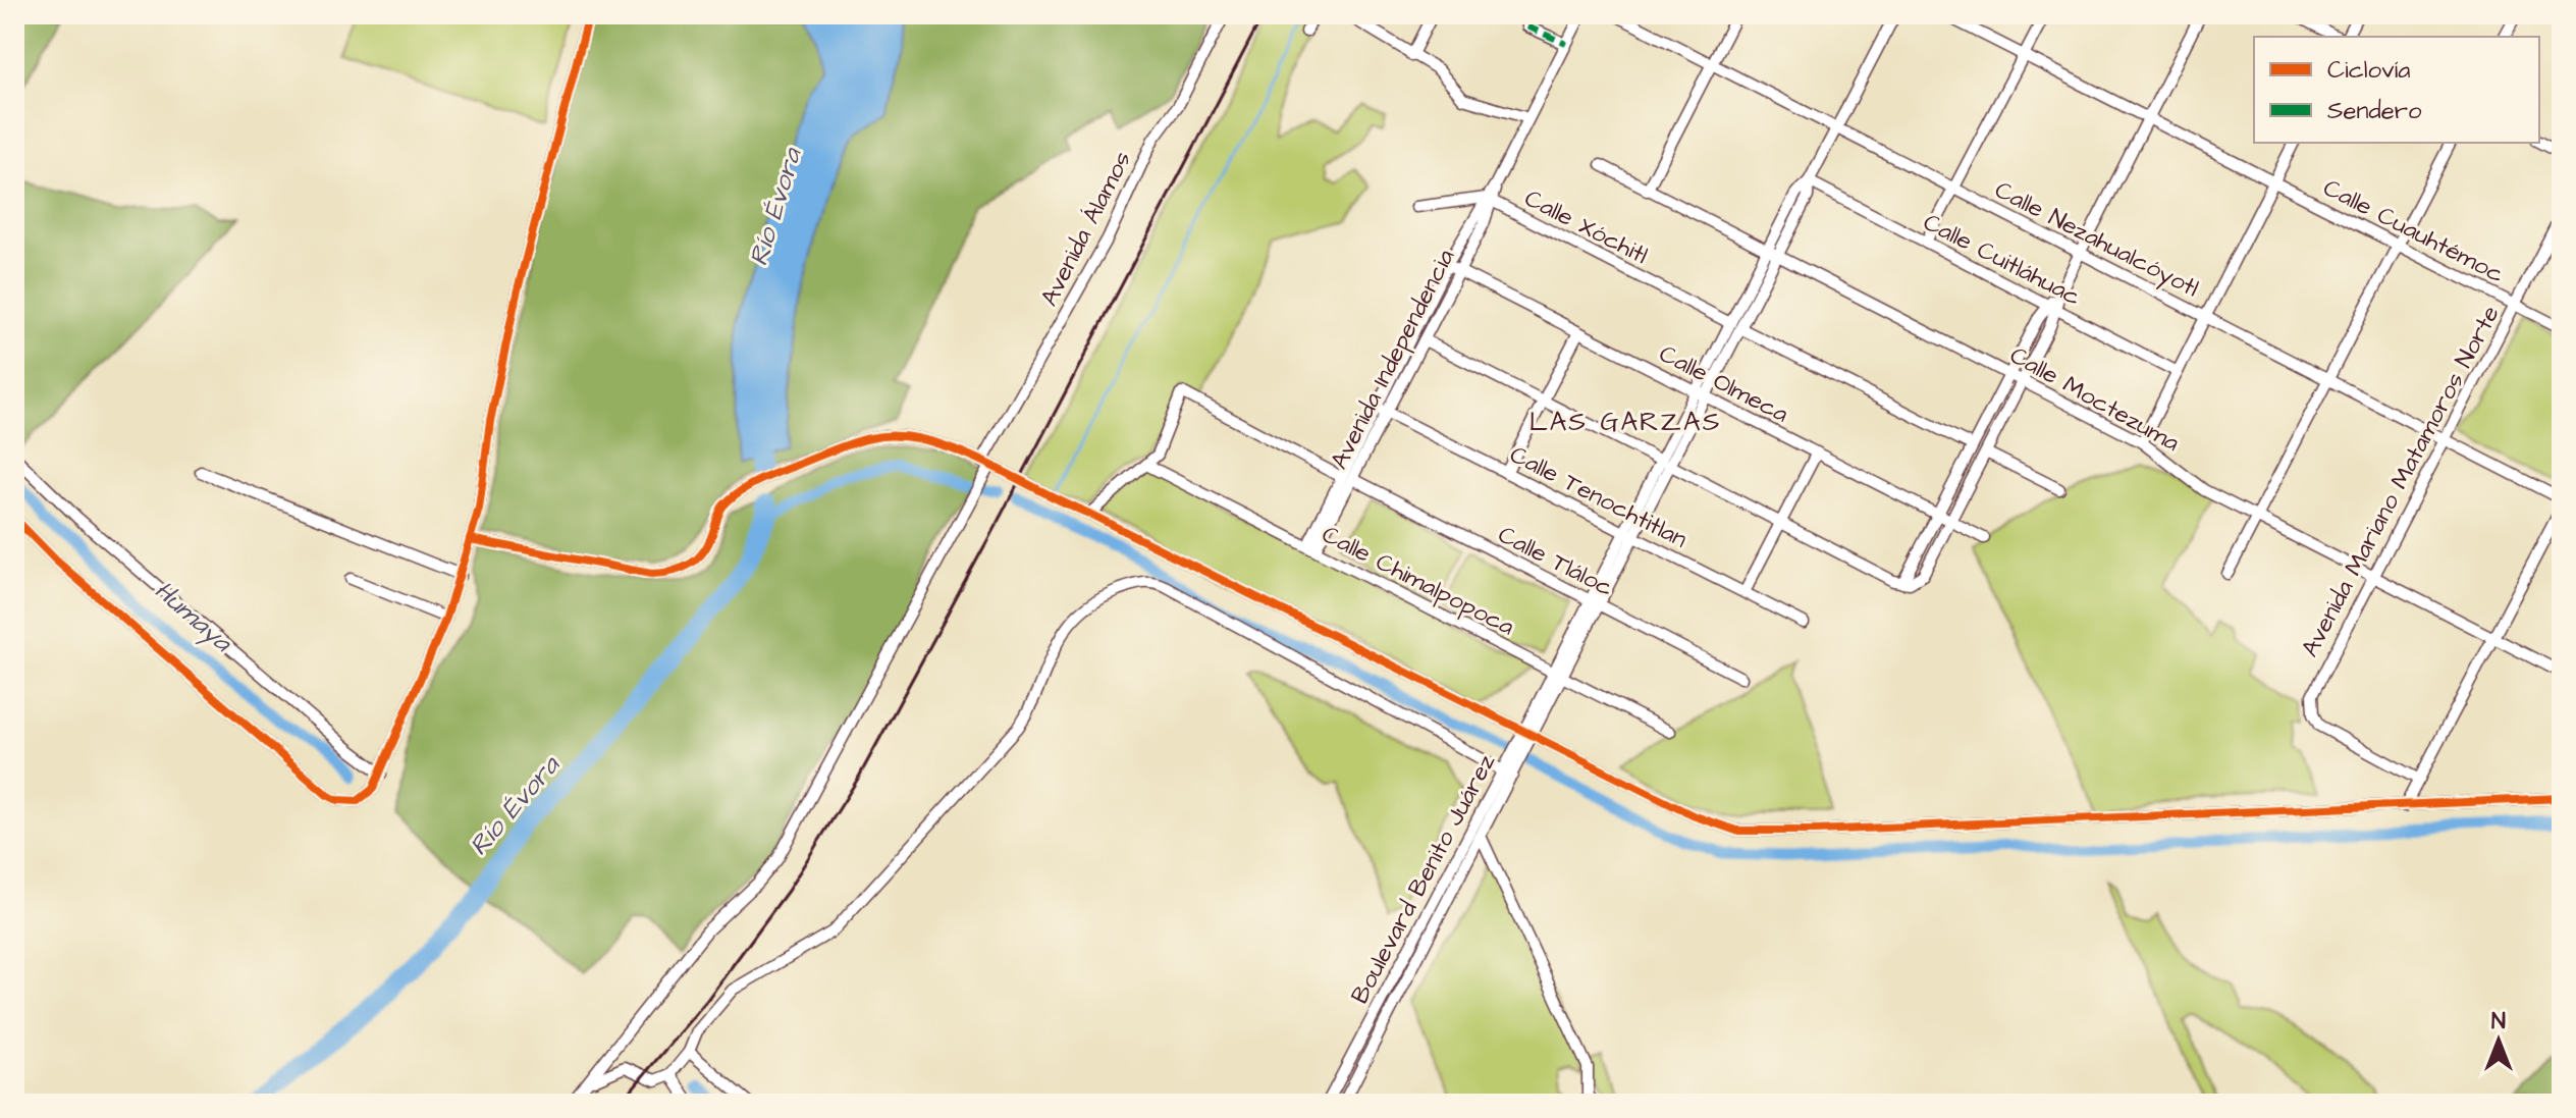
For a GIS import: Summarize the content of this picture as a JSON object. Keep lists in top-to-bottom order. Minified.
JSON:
{"streets":{"street":["Calle Xóchitl","Avenida Álamos","Calle Cuauhtémoc","Calle Nezahualcóyotl","Calle Cuitláhuac","Avenida Independencia","Calle Olmeca","Calle Moctezuma","Avenida Mariano Matamoros Norte","Calle Tenochtitlan","Calle Tláloc","Calle Chimalpopoca","Boulevard Benito Juárez"]},"crossings":[["Calle Xóchitl","Avenida Independencia"],["Calle Xóchitl","Boulevard Benito Juárez"],["Calle Cuauhtémoc","Avenida Mariano Matamoros Norte"],["Calle Nezahualcóyotl","Avenida Mariano Matamoros Norte"],["Calle Nezahualcóyotl","Boulevard Benito Juárez"],["Calle Cuitláhuac","Boulevard Benito Juárez"],["Avenida Independencia","Calle Olmeca"],["Avenida Independencia","Calle Tenochtitlan"],["Avenida Independencia","Calle Tláloc"],["Avenida Independencia","Calle Chimalpopoca"],["Calle Olmeca","Boulevard Benito Juárez"],["Calle Moctezuma","Avenida Mariano Matamoros Norte"],["Calle Moctezuma","Boulevard Benito Juárez"],["Calle Tenochtitlan","Boulevard Benito Juárez"],["Calle Tláloc","Calle Chimalpopoca"],["Calle Tláloc","Boulevard Benito Juárez"],["Calle Chimalpopoca","Boulevard Benito Juárez"]],"districts":["LAS GARZAS"],"water":["Río Évora","Humaya"],"legend":["Ciclovía","Sendero"],"north":"top"}
